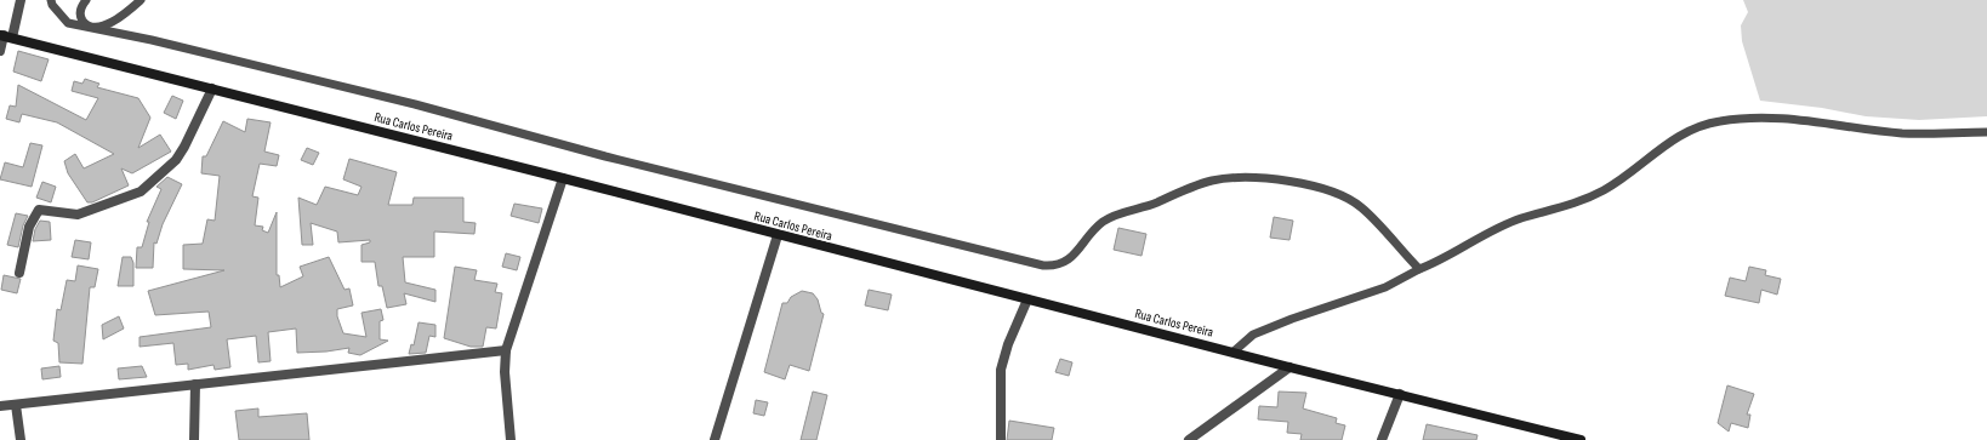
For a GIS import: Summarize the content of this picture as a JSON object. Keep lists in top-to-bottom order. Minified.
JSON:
{"streets":{"main road":["Rua Carlos Pereira"]}}
